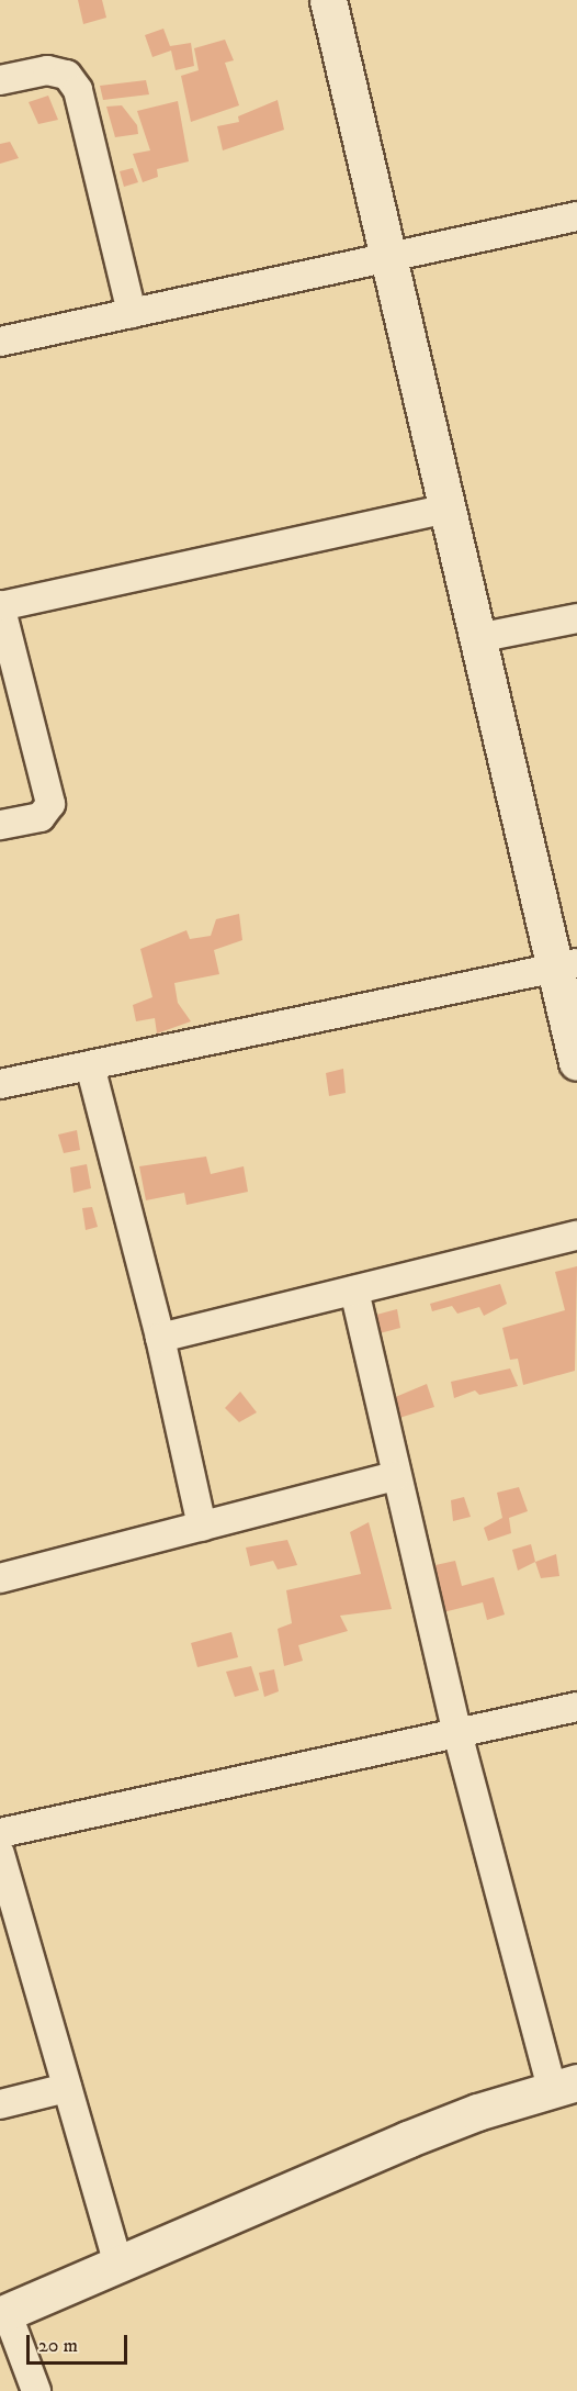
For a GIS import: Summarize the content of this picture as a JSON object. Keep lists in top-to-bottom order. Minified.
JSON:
{"scale_bar":"20 m"}
